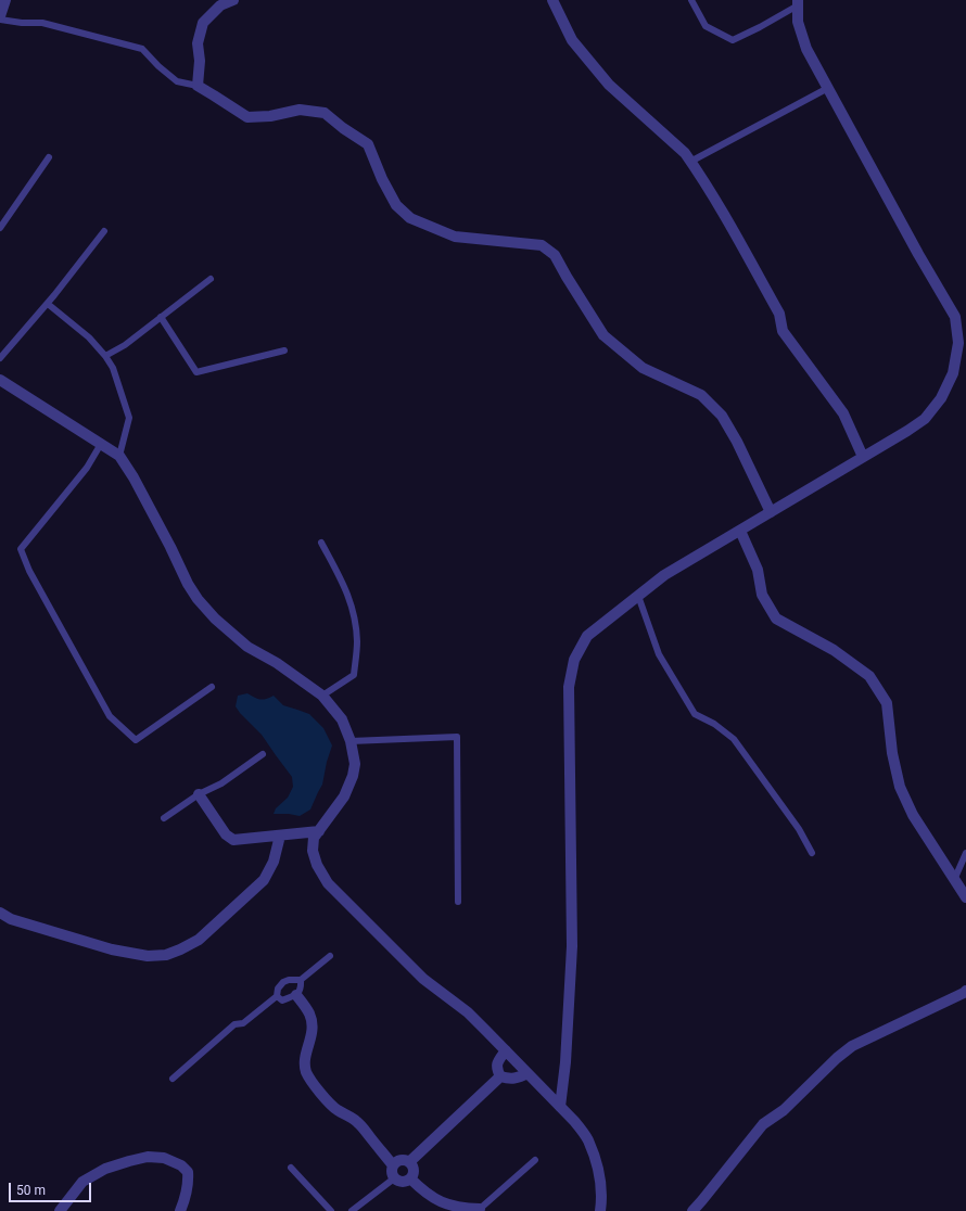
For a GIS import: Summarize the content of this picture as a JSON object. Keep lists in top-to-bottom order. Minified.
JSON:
{"scale_bar":"50 m"}
